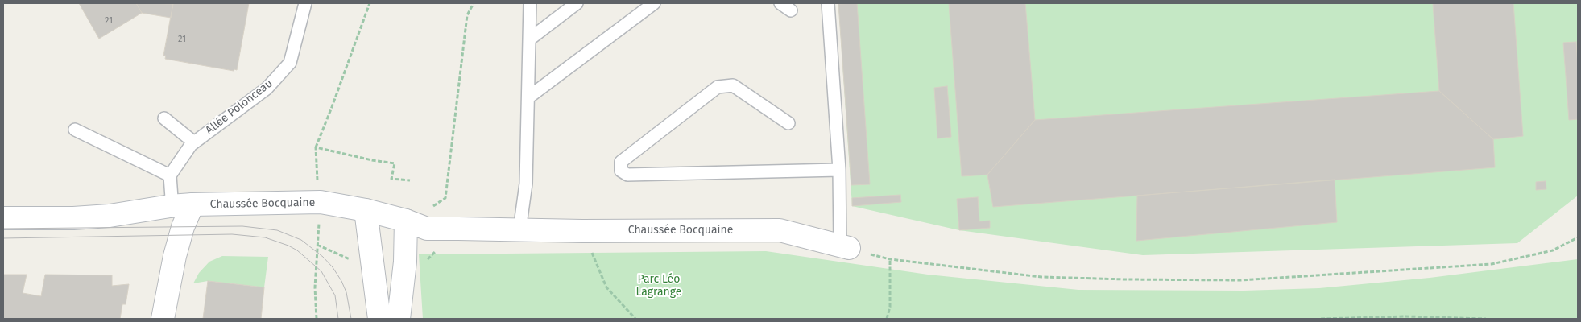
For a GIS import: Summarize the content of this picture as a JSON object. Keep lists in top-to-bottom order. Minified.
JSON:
{"streets":{"street":["Chaussée Bocquaine"],"lane":["Allée Polonceau"]},"parks":["Parc Léo Lagrange"],"house_numbers":["21","21"]}
